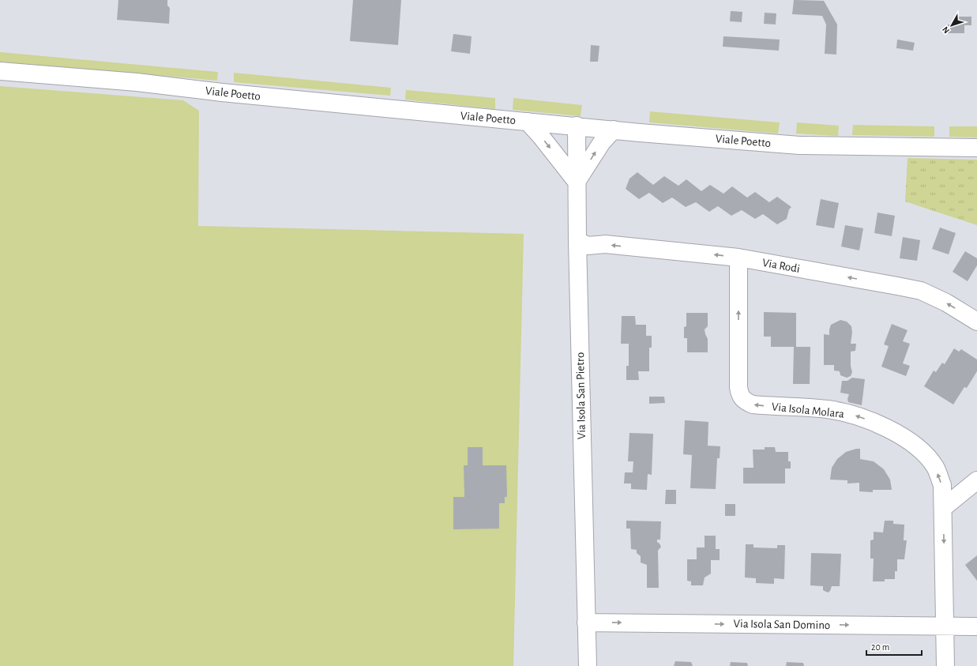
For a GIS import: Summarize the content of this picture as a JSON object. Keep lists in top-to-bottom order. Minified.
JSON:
{"streets":{"street":["Viale Poetto","Via Rodi","Via Isola San Pietro","Via Isola Molara","Via Isola San Domino"]},"crossings":[["Viale Poetto","Via Isola San Pietro"],["Via Rodi","Via Isola San Pietro"],["Via Rodi","Via Isola Molara"],["Via Isola San Pietro","Via Isola San Domino"],["Via Isola Molara","Via Isola San Domino"]],"one_way":["Via Rodi","Via Isola San Domino"],"scale_bar":"20 m","north":"bottom left"}
